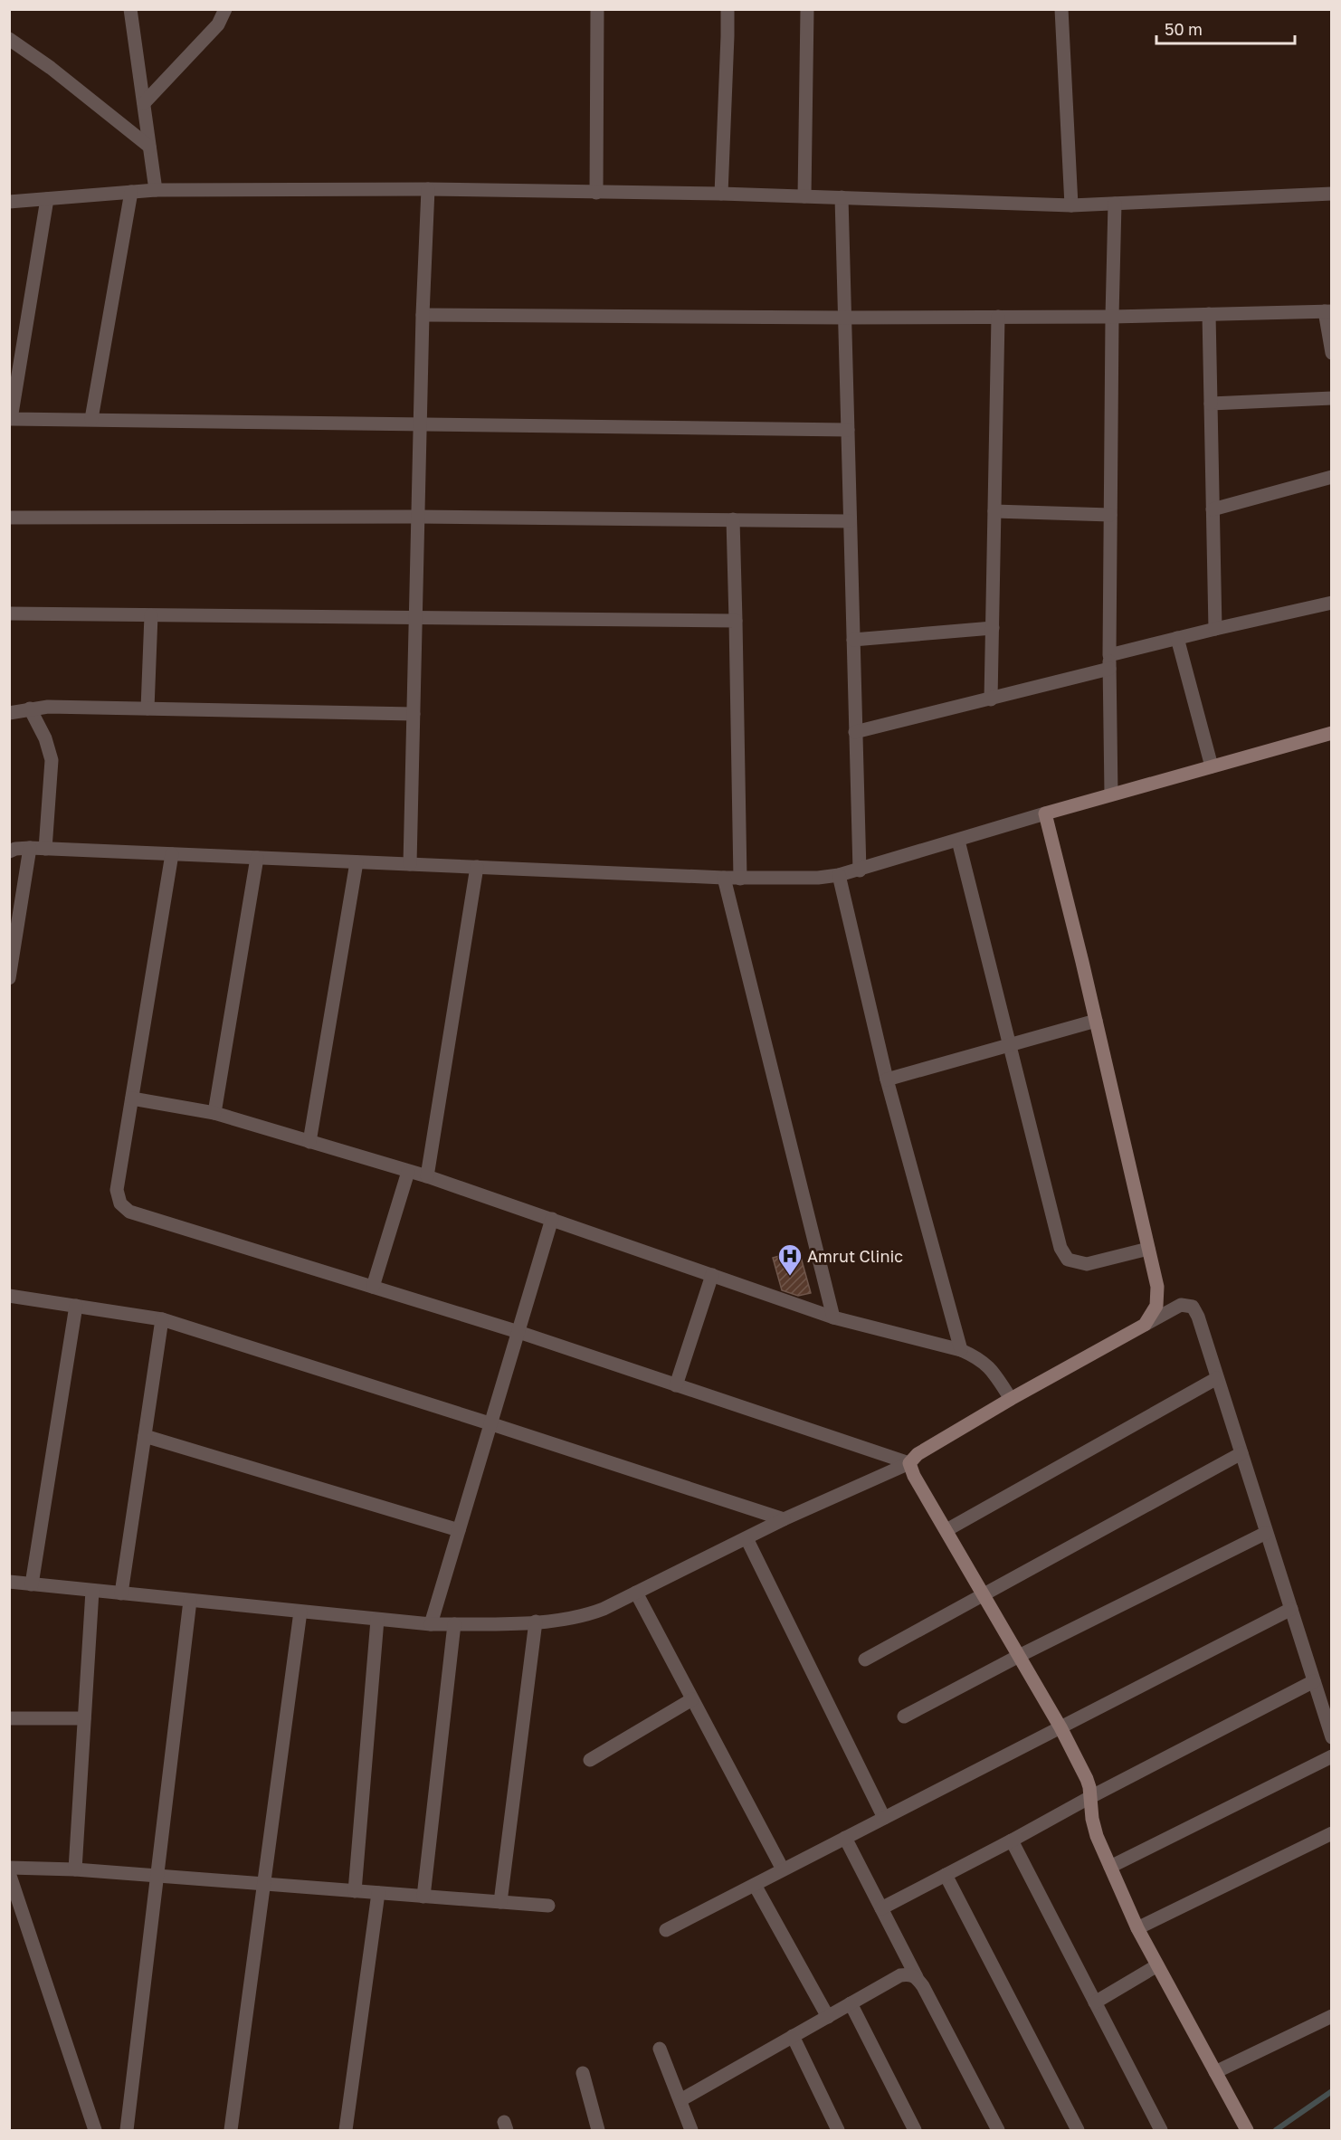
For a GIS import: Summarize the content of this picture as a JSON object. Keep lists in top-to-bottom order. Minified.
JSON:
{"places":{"hospital":["Amrut Clinic"]},"scale_bar":"50 m"}
